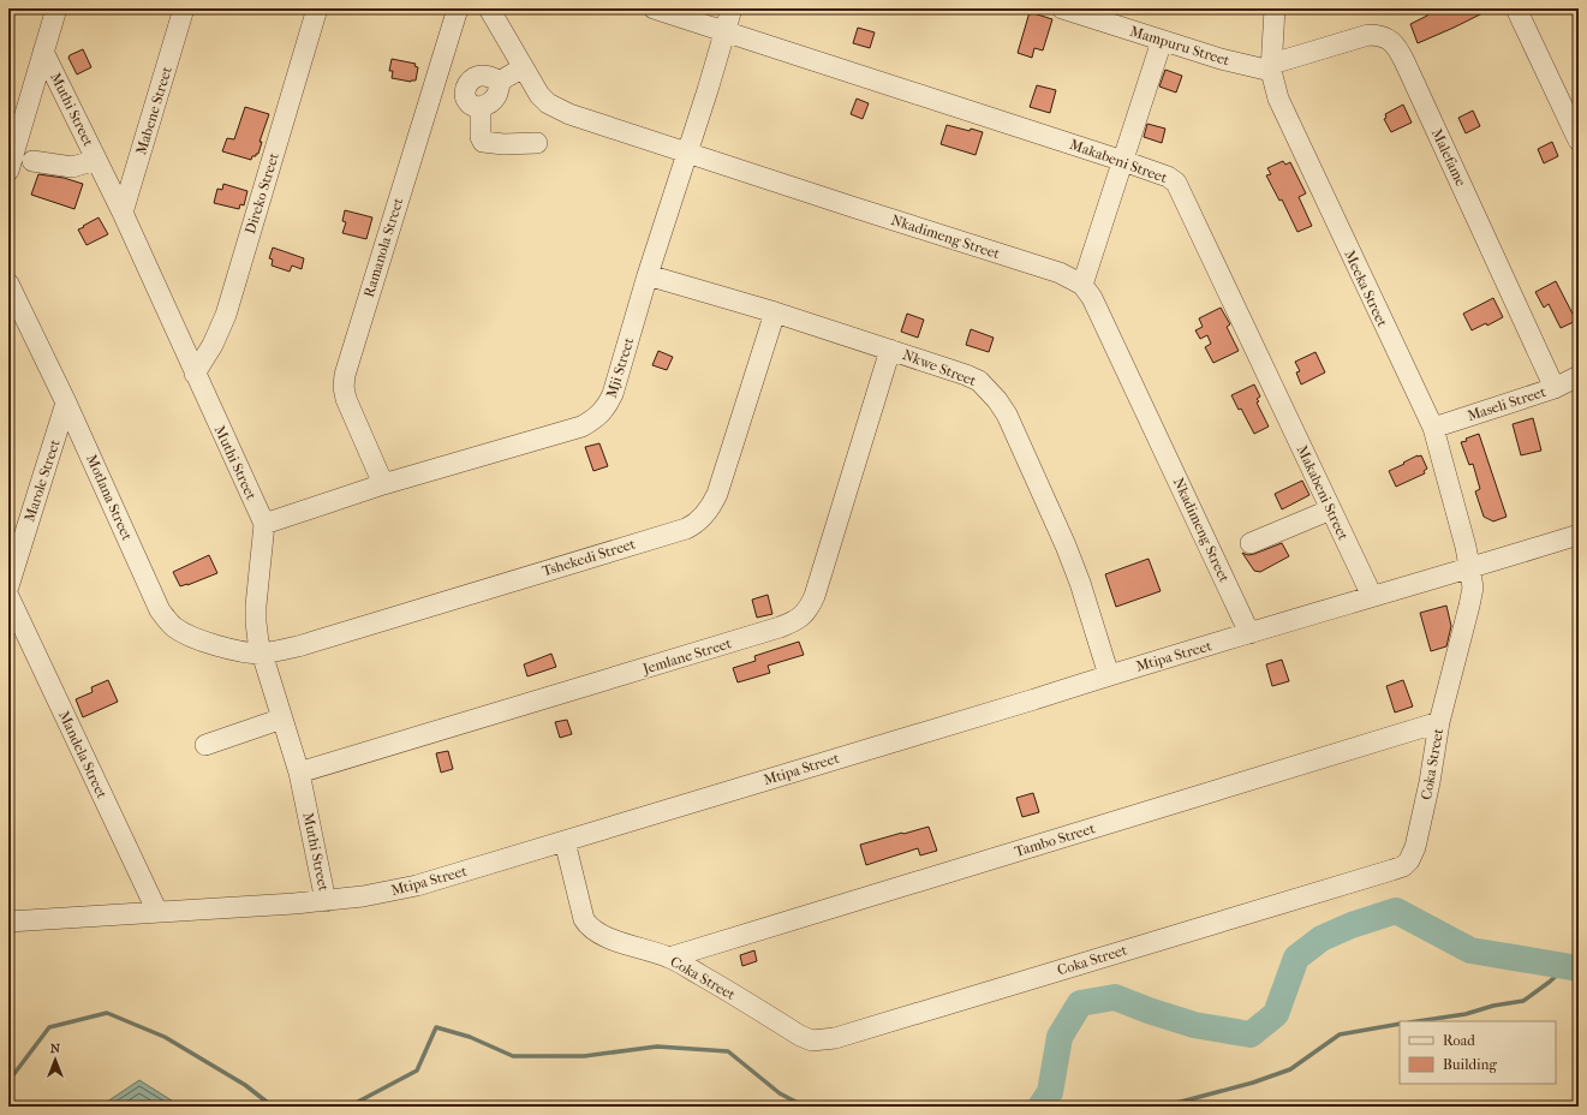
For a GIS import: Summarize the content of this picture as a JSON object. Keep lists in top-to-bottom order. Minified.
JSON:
{"streets":{"street":["Mampuru Street","Muthi Street","Mabene Street","Malefame","Makabeni Street","Direko Street","Nkadimeng Street","Ramanola Street","Meeka Street","Mji Street","Nkwe Street","Maseli Street","Marole Street","Motlana Street","Tshekedi Street","Jemlane Street","Mtipa Street","Mandela Street","Coka Street","Tambo Street"]},"crossings":[["Mampuru Street","Malefame"],["Mampuru Street","Meeka Street"],["Muthi Street","Mabene Street"],["Muthi Street","Direko Street"],["Muthi Street","Mji Street"],["Muthi Street","Motlana Street"],["Muthi Street","Tshekedi Street"],["Muthi Street","Jemlane Street"],["Muthi Street","Mtipa Street"],["Malefame","Meeka Street"],["Malefame","Maseli Street"],["Makabeni Street","Mji Street"],["Makabeni Street","Mtipa Street"],["Nkadimeng Street","Mji Street"],["Nkadimeng Street","Mtipa Street"],["Ramanola Street","Mji Street"],["Meeka Street","Maseli Street"],["Meeka Street","Mtipa Street"],["Meeka Street","Coka Street"],["Mji Street","Nkwe Street"],["Nkwe Street","Tshekedi Street"],["Nkwe Street","Jemlane Street"],["Nkwe Street","Mtipa Street"],["Marole Street","Motlana Street"],["Motlana Street","Tshekedi Street"],["Mtipa Street","Mandela Street"],["Mtipa Street","Coka Street"],["Coka Street","Tambo Street"]],"legend":["Road","Building"],"north":"top"}
